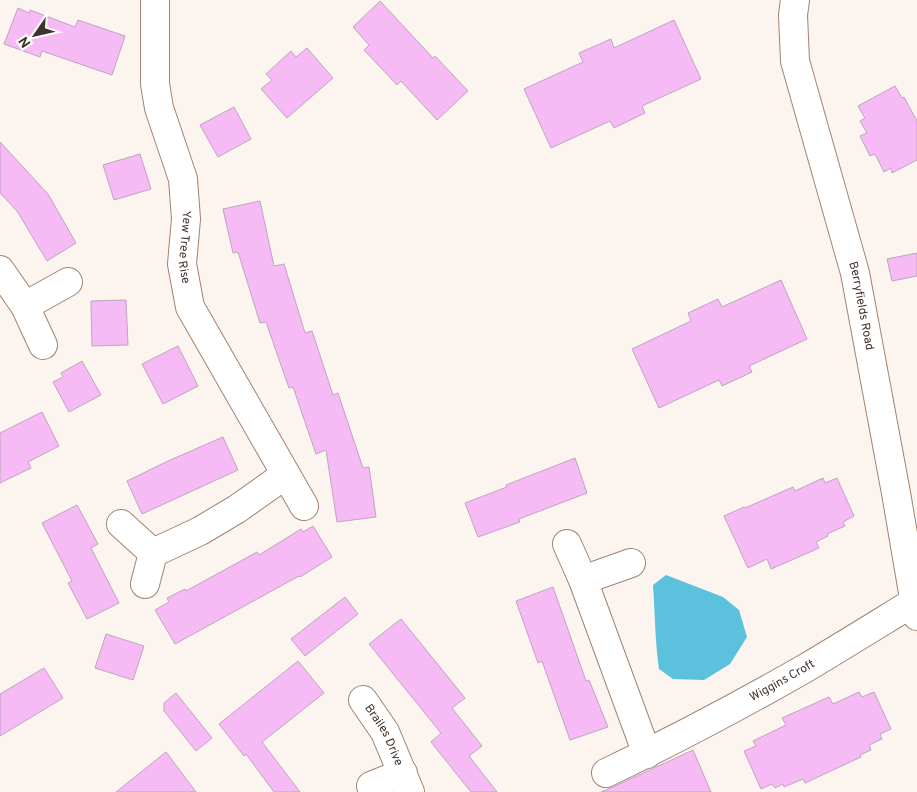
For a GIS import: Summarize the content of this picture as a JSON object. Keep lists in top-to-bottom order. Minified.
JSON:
{"streets":{"street":["Yew Tree Rise","Berryfields Road","Wiggins Croft","Brailes Drive"]},"crossings":[["Berryfields Road","Wiggins Croft"]],"north":"bottom left"}
